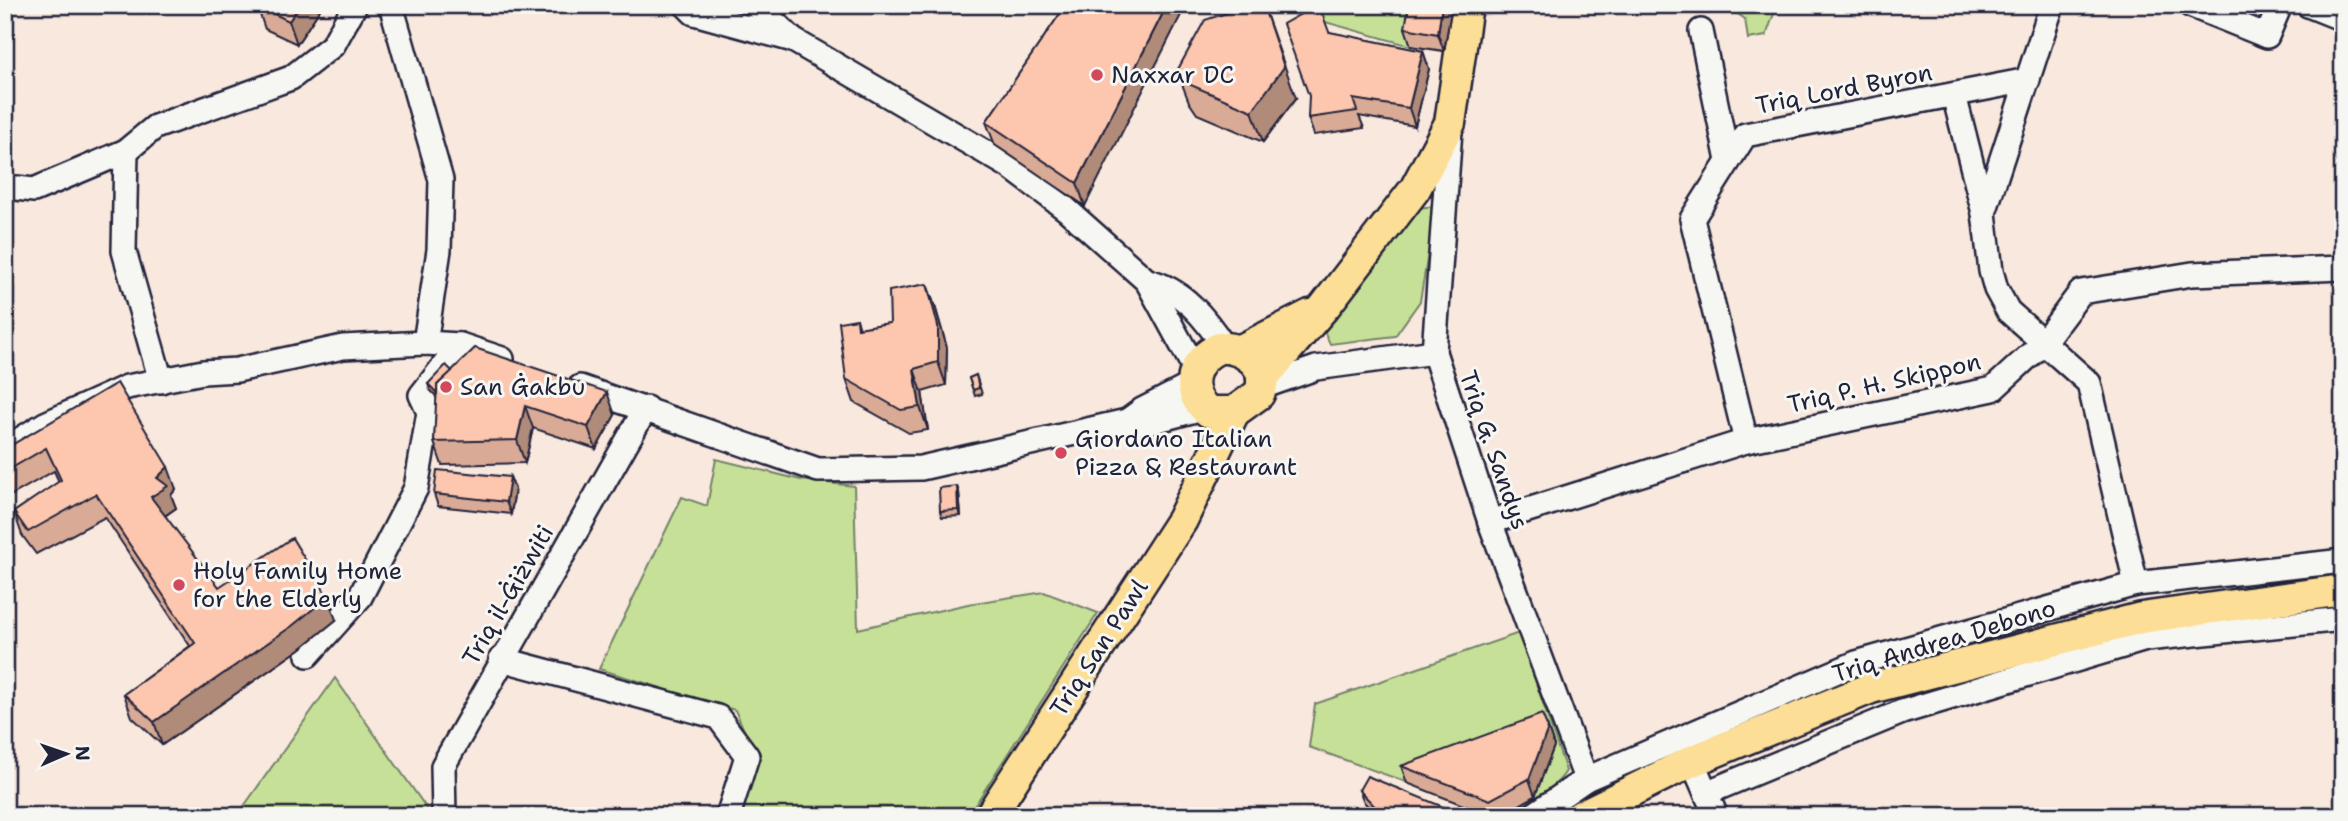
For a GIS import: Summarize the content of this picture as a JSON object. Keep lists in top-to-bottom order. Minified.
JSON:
{"streets":{"main road":["Triq Andrea Debono","Triq San Pawl"],"street":["Triq Lord Byron","Triq P. H. Skippon","Triq G. Sandys","Triq il-Ġiżwiti"]},"crossings":[["Triq Lord Byron","Triq P. H. Skippon"],["Triq P. H. Skippon","Triq G. Sandys"],["Triq G. Sandys","Triq Andrea Debono"],["Triq G. Sandys","Triq San Pawl"]],"places":["Naxxar DC","San Ġakbu","Giordano Italian Pizza & Restaurant","Holy Family Home for the Elderly"],"north":"right"}
